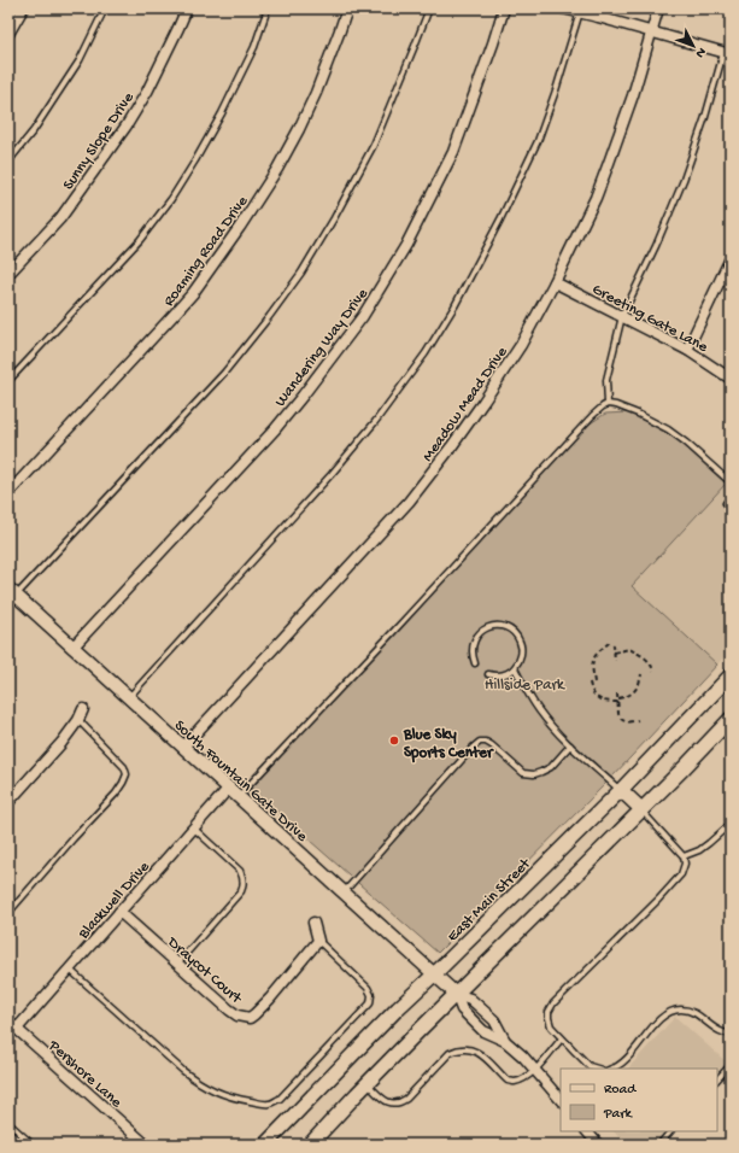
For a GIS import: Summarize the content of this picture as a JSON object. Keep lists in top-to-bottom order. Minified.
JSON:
{"streets":{"main road":["East Main Street"],"street":["Sunny Slope Drive","Roaming Road Drive","Greeting Gate Lane","Wandering Way Drive","Meadow Mead Drive","South Fountain Gate Drive","Blackwell Drive","Draycot Court","Pershore Lane"]},"crossings":[["Greeting Gate Lane","Meadow Mead Drive"],["Wandering Way Drive","South Fountain Gate Drive"],["Meadow Mead Drive","South Fountain Gate Drive"],["South Fountain Gate Drive","Blackwell Drive"],["South Fountain Gate Drive","East Main Street"],["Blackwell Drive","Draycot Court"],["Blackwell Drive","Pershore Lane"]],"parks":["Hillside Park"],"places":["Blue Sky Sports Center"],"legend":["Road","Park"],"north":"bottom right"}
